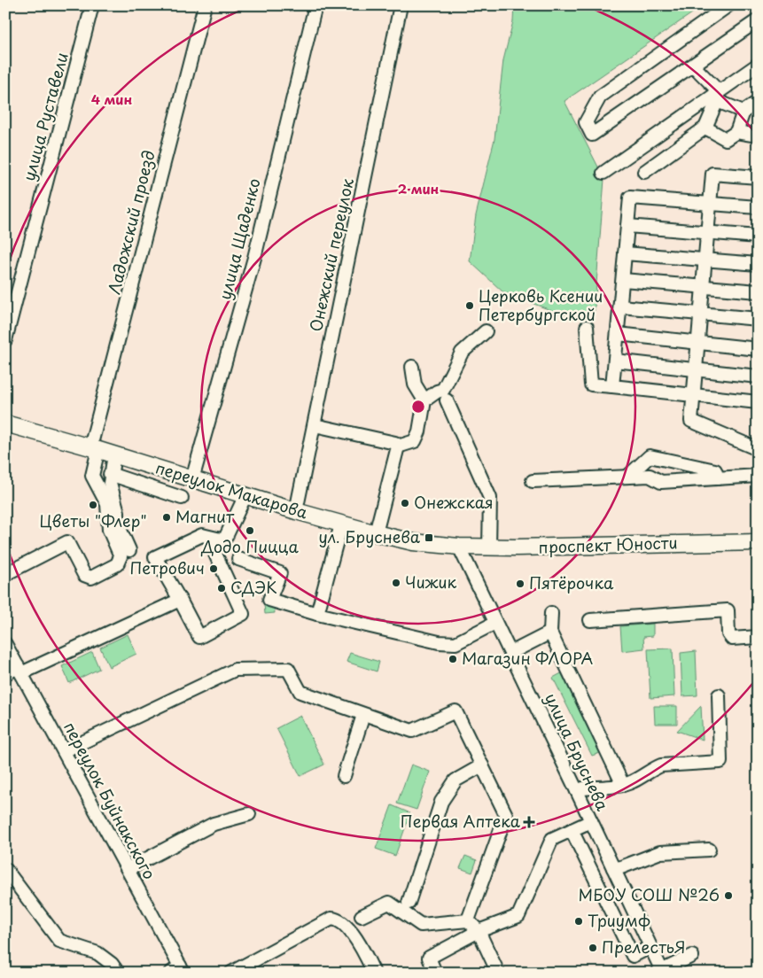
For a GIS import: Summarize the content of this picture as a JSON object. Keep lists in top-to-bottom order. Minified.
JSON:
{"streets":{"main road":["переулок Макарова","проспект Юности"],"street":["улица Руставели","Ладожский проезд","улица Щаденко","Онежский переулок","улица Бруснева","переулок Буйнакского"]},"crossings":[["Ладожский проезд","переулок Макарова"],["улица Щаденко","переулок Макарова"],["Онежский переулок","переулок Макарова"],["переулок Макарова","проспект Юности"],["переулок Макарова","улица Бруснева"],["проспект Юности","улица Бруснева"]],"places":{"other":["Церковь Ксении Петербургской","Онежская","Цветы \"Флер\"","Магнит","Додо Пицца","Петрович","Чижик","Пятёрочка","СДЭК","Магазин ФЛОРА","МБОУ СОШ №26","Триумф","ПрелестьЯ"],"transit":["ул. Бруснева"],"health":["Первая Аптека"]},"rings":["4 мин","2 мин"]}
